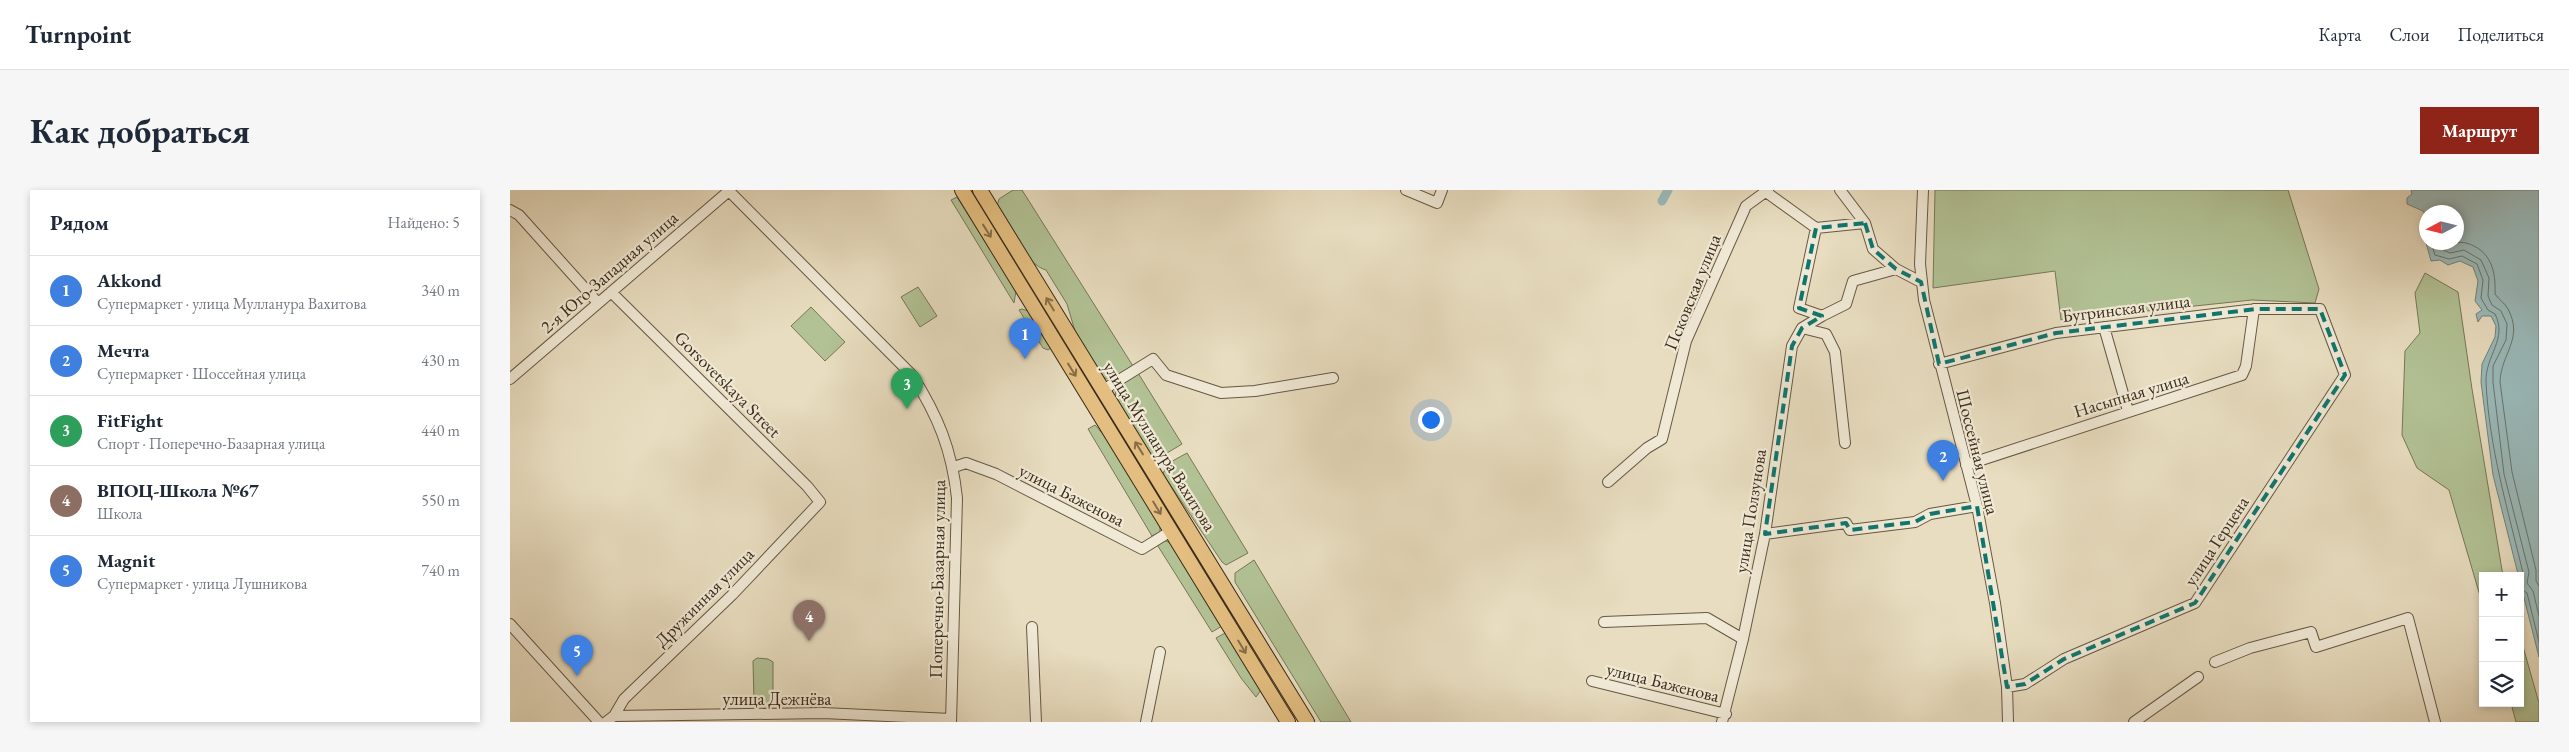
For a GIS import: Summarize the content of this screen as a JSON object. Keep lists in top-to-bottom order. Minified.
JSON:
{"streets":{"main road":["улица Мулланура Вахитова"],"street":["2-я Юго-Западная улица","Псковская улица","Бугринская улица","Gorsovetskaya Street","Насыпная улица","Шоссейная улица","улица Баженова","улица Ползунова","улица Герцена","Поперечно-Базарная улица","Дружинная улица","улица Дежнёва"]},"crossings":[["2-я Юго-Западная улица","Gorsovetskaya Street"],["2-я Юго-Западная улица","Поперечно-Базарная улица"],["Бугринская улица","Насыпная улица"],["Бугринская улица","Шоссейная улица"],["Бугринская улица","улица Герцена"],["Gorsovetskaya Street","Дружинная улица"],["Насыпная улица","Шоссейная улица"],["улица Мулланура Вахитова","улица Баженова"],["Шоссейная улица","улица Герцена"],["улица Баженова","улица Ползунова"],["улица Баженова","Поперечно-Базарная улица"],["Поперечно-Базарная улица","улица Дежнёва"],["Дружинная улица","улица Дежнёва"]],"north":"left","page":{"header":"Turnpoint","nav":["Карта","Слои","Поделиться"],"buttons":"Маршрут","title":"Как добраться","heading":["Рядом","Найдено: 5"],"list":[{"mark":"1","name":"Akkond","note":"Супермаркет · улица Мулланура Вахитова","value":"340 m"},{"mark":"2","name":"Мечта","note":"Супермаркет · Шоссейная улица","value":"430 m"},{"mark":"3","name":"FitFight","note":"Спорт · Поперечно-Базарная улица","value":"440 m"},{"mark":"4","name":"ВПОЦ-Школа №67","note":"Школа","value":"550 m"},{"mark":"5","name":"Magnit","note":"Супермаркет · улица Лушникова","value":"740 m"}],"pins":["1","3","2","4","5"],"map_buttons":["+","−"]}}
